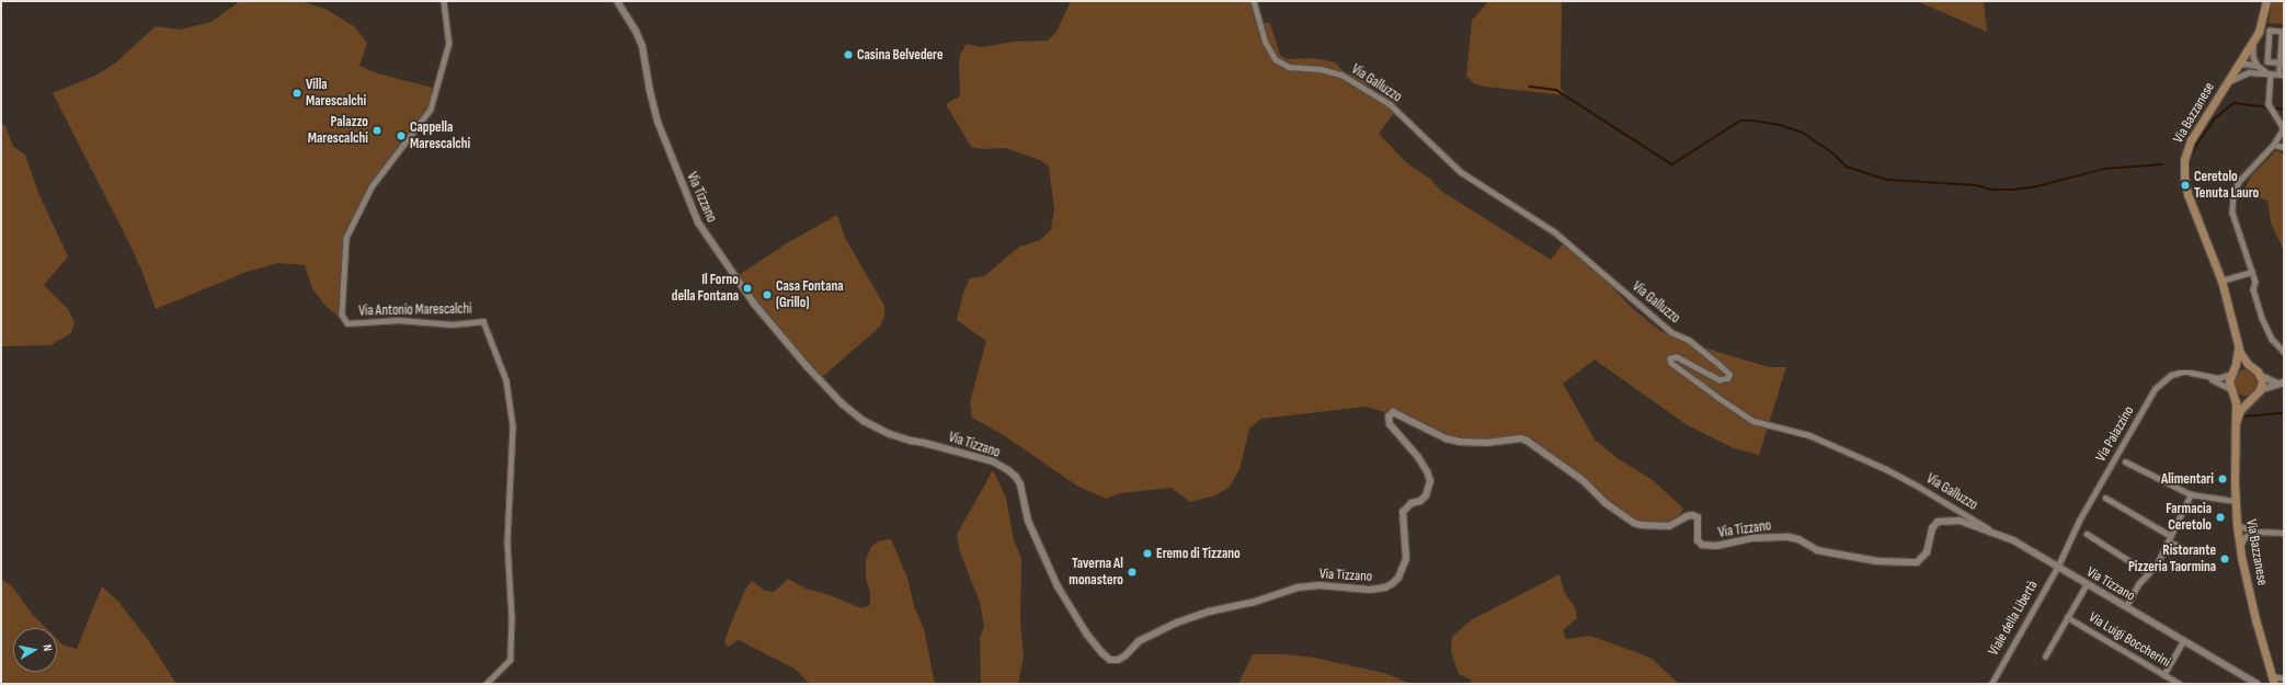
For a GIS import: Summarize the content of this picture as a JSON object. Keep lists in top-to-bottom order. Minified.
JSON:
{"streets":{"main road":["Via Bazzanese"],"street":["Via Galluzzo","Via Tizzano","Via Antonio Marescalchi","Via Palazzino","Viale della Libertà","Via Luigi Boccherini"]},"crossings":[["Via Galluzzo","Via Tizzano"],["Via Bazzanese","Via Palazzino"],["Via Tizzano","Via Palazzino"],["Via Tizzano","Viale della Libertà"],["Via Palazzino","Viale della Libertà"]],"places":["Casina Belvedere","Villa Marescalchi","Palazzo Marescalchi","Cappella Marescalchi","Ceretolo Tenuta Lauro","Il Forno della Fontana","Casa Fontana (Grillo)","Alimentari","Farmacia Ceretolo","Eremo di Tizzano","Ristorante Pizzeria Taormina","Taverna Al monastero"],"north":"right"}
